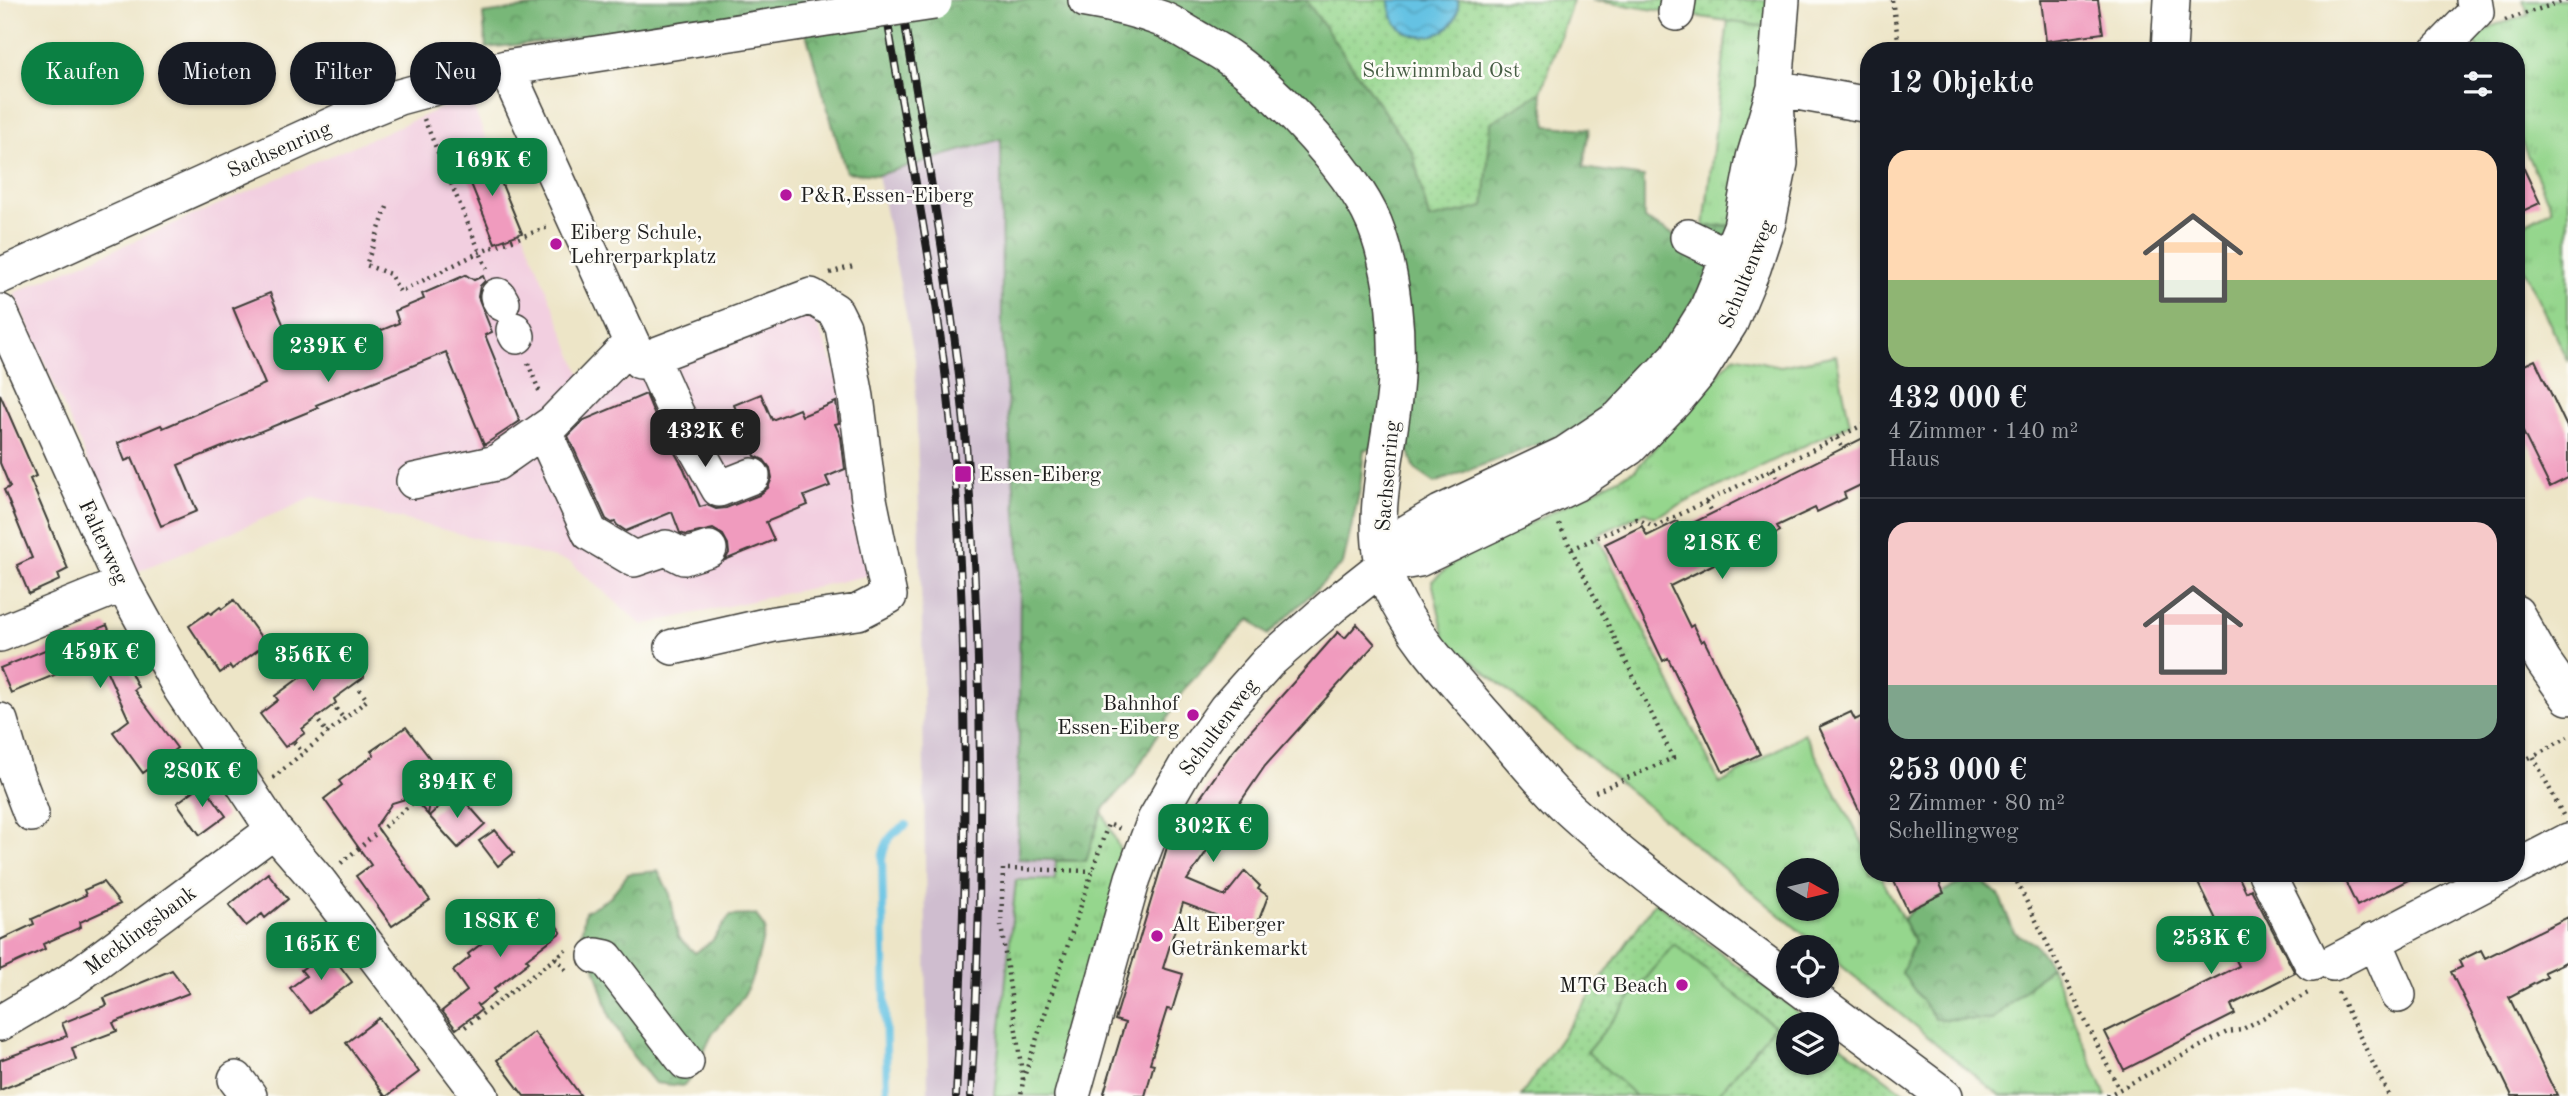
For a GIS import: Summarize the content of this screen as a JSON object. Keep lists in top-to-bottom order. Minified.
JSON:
{"streets":{"street":["Sachsenring","Schultenweg","Falterweg","Mecklingsbank"]},"crossings":[["Sachsenring","Schultenweg"],["Falterweg","Mecklingsbank"]],"parks":["Schwimmbad Ost"],"places":{"other":["P&R,Essen-Eiberg","Eiberg Schule, Lehrerparkplatz","Bahnhof Essen-Eiberg","Alt Eiberger Getränkemarkt","MTG Beach"],"transit":["Essen-Eiberg"]},"north":"right","page":{"chip":["Kaufen","Mieten","Filter","Neu"],"heading":"12 Objekte","list":[{"name":"432 000 €","note":"4 Zimmer · 140 m² · Haus"},{"name":"253 000 €","note":"2 Zimmer · 80 m² · Schellingweg"}],"price":["169K €","239K €","432K €","218K €","459K €","356K €","280K €","394K €","302K €","188K €","253K €","165K €"]}}
